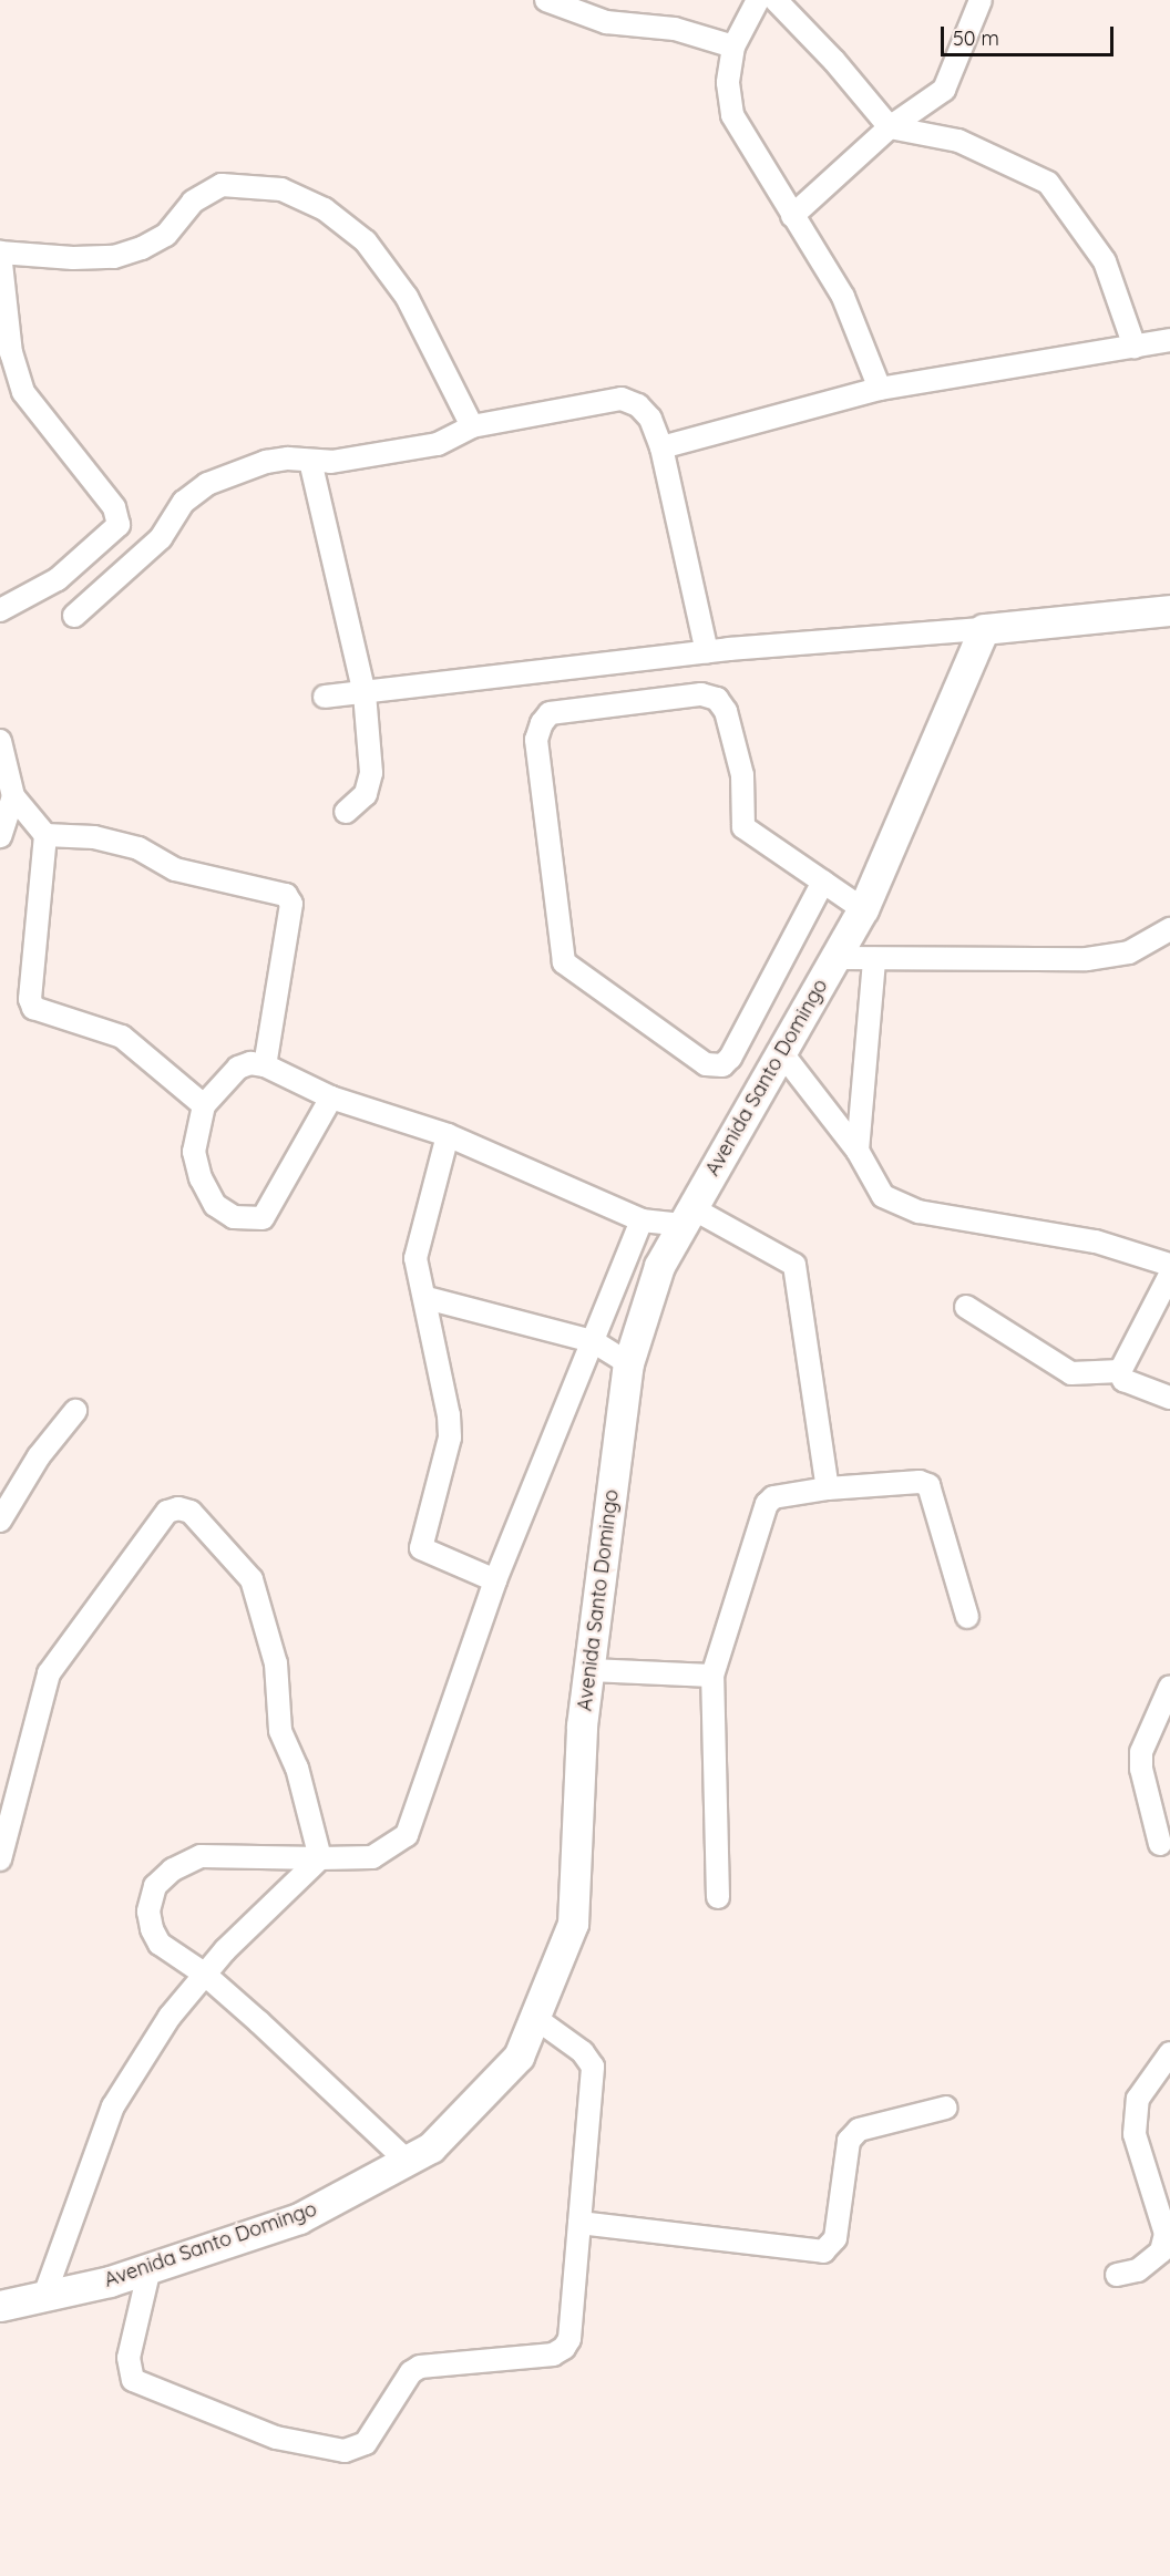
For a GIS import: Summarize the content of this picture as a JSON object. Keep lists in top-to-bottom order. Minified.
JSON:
{"streets":{"street":["Avenida Santo Domingo"]},"scale_bar":"50 m"}
